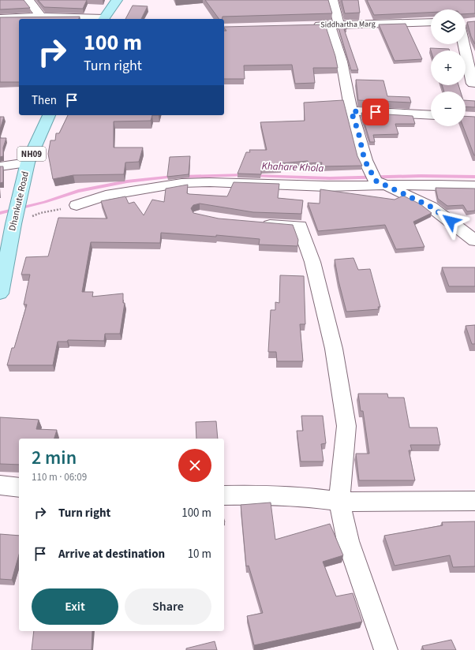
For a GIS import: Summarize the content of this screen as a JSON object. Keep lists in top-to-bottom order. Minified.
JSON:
{"streets":{"main road":["NH09","Dhankute Road"],"street":["Siddhartha Marg"]},"water":["Khahare Khola"],"page":{"map_buttons":["+","−"],"turn":["100 m","Turn right"],"then":"Then","heading":["2 min","110 m · 06:09"],"list":[{"name":"Turn right","value":"100 m"},{"name":"Arrive at destination","value":"10 m"}],"buttons":["Exit","Share"]}}
